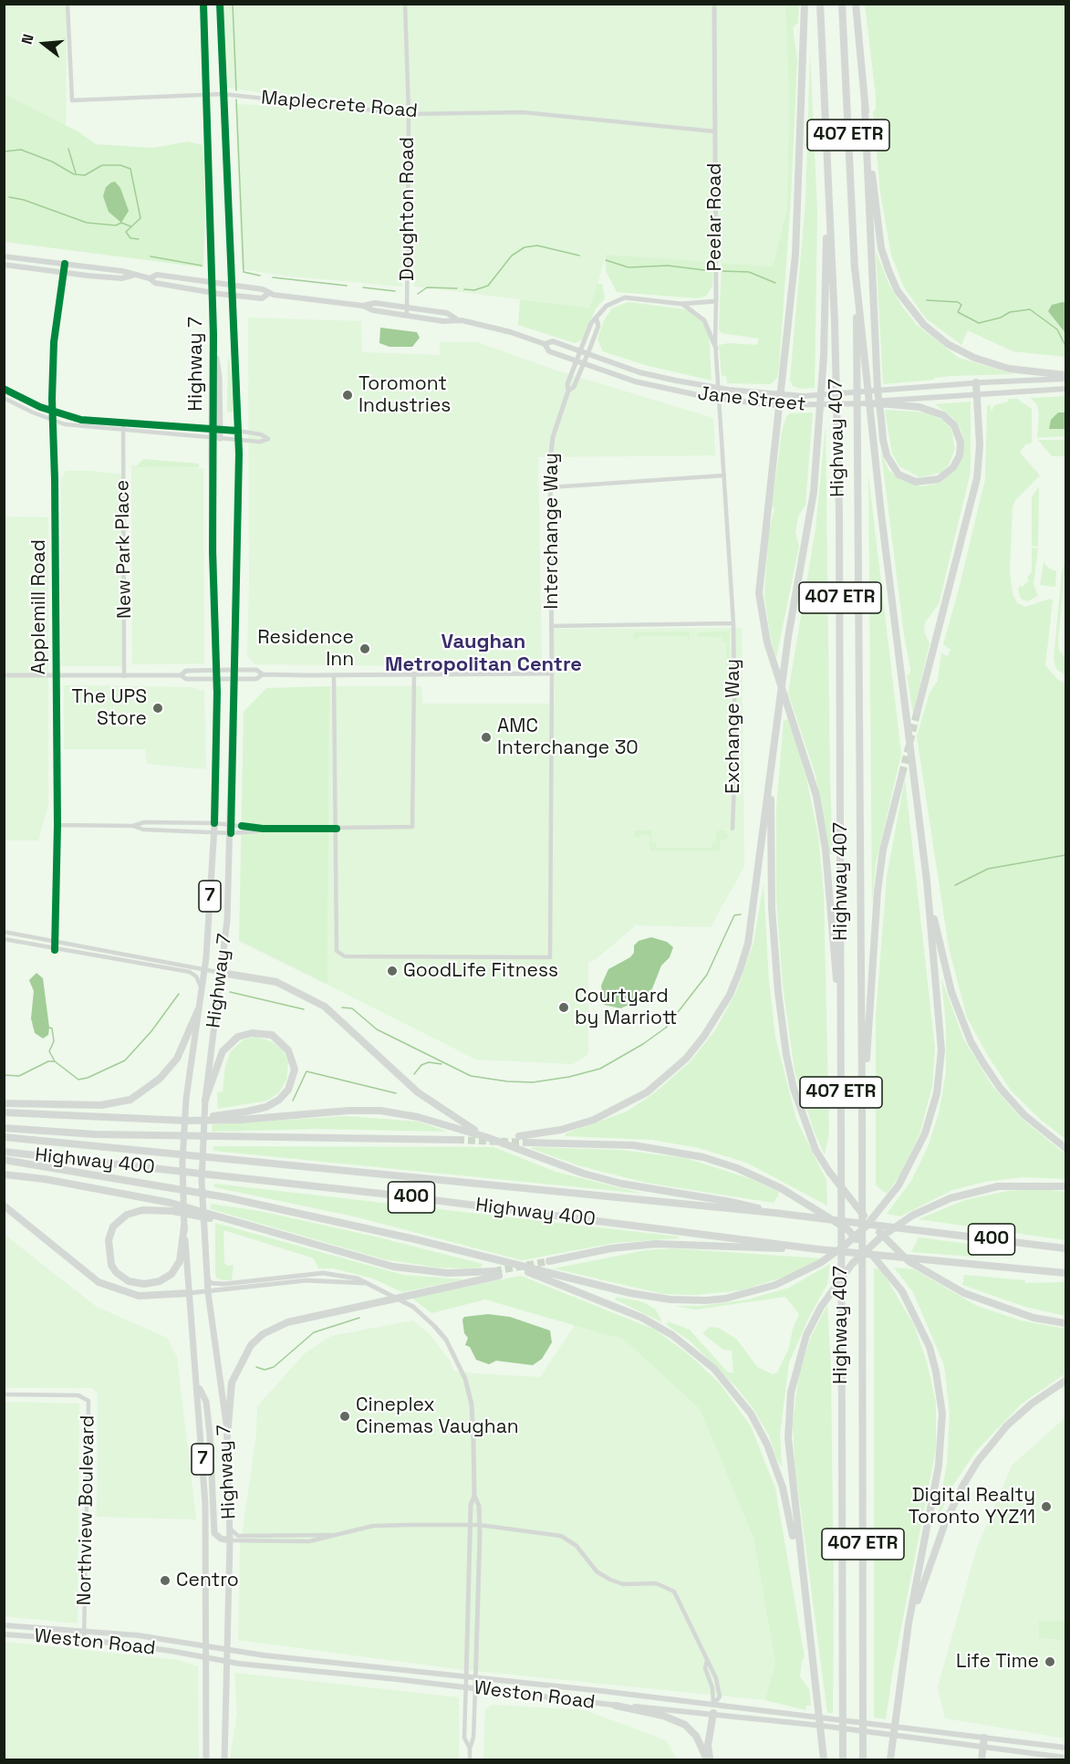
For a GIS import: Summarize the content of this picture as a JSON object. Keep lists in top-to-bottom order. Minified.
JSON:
{"streets":{"highway":["407 ETR","Highway 407","Highway 400","400"],"main road":["Highway 7","Jane Street","7","Weston Road"],"street":["Maplecrete Road","Doughton Road","Peelar Road","Interchange Way","New Park Place","Applemill Road","Exchange Way","Northview Boulevard"]},"crossings":[["Maplecrete Road","Doughton Road"],["Maplecrete Road","Peelar Road"],["Maplecrete Road","Highway 7"],["Doughton Road","Jane Street"],["Peelar Road","Exchange Way"],["Highway 7","Jane Street"],["Highway 7","Weston Road"],["Jane Street","Interchange Way"],["Jane Street","Applemill Road"],["Northview Boulevard","Weston Road"]],"districts":["Vaughan Metropolitan Centre"],"places":["Toromont Industries","Residence Inn","The UPS Store","AMC Interchange 30","GoodLife Fitness","Courtyard by Marriott","Cineplex Cinemas Vaughan","Digital Realty Toronto YYZ11","Centro","Life Time"],"north":"left"}
